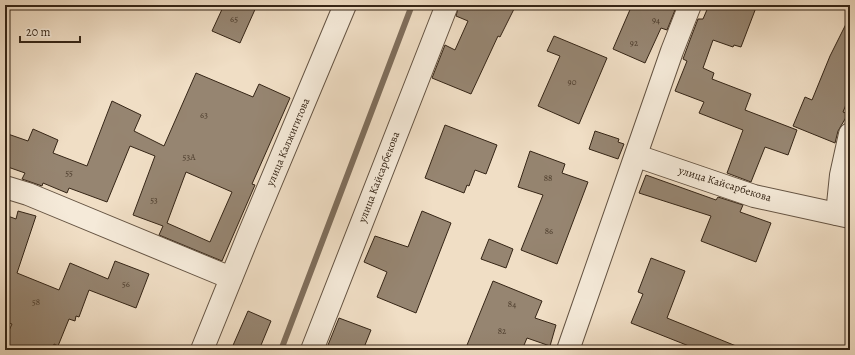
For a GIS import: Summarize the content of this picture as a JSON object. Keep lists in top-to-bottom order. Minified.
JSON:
{"streets":{"street":["улица Калжигитова","улица Кайсарбекова"]},"house_numbers":["65","94","92","90","63","53А","55","88","53","86","56","58","84","82"],"scale_bar":"20 m"}
